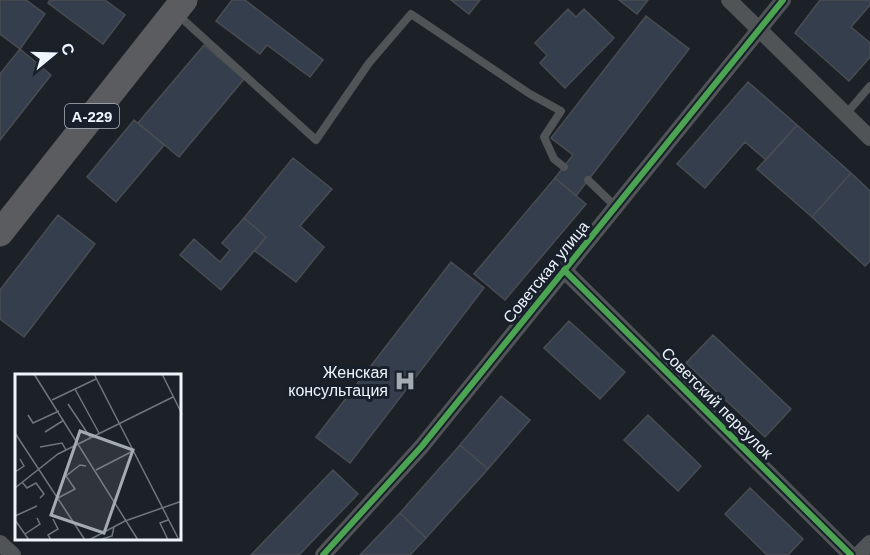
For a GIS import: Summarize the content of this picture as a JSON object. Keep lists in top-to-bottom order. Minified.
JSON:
{"streets":{"main road":["А-229"],"street":["Советская улица","Советский переулок"]},"crossings":[["Советская улица","Советский переулок"]],"places":{"hospital":["Женская консультация"]},"north":"right"}
